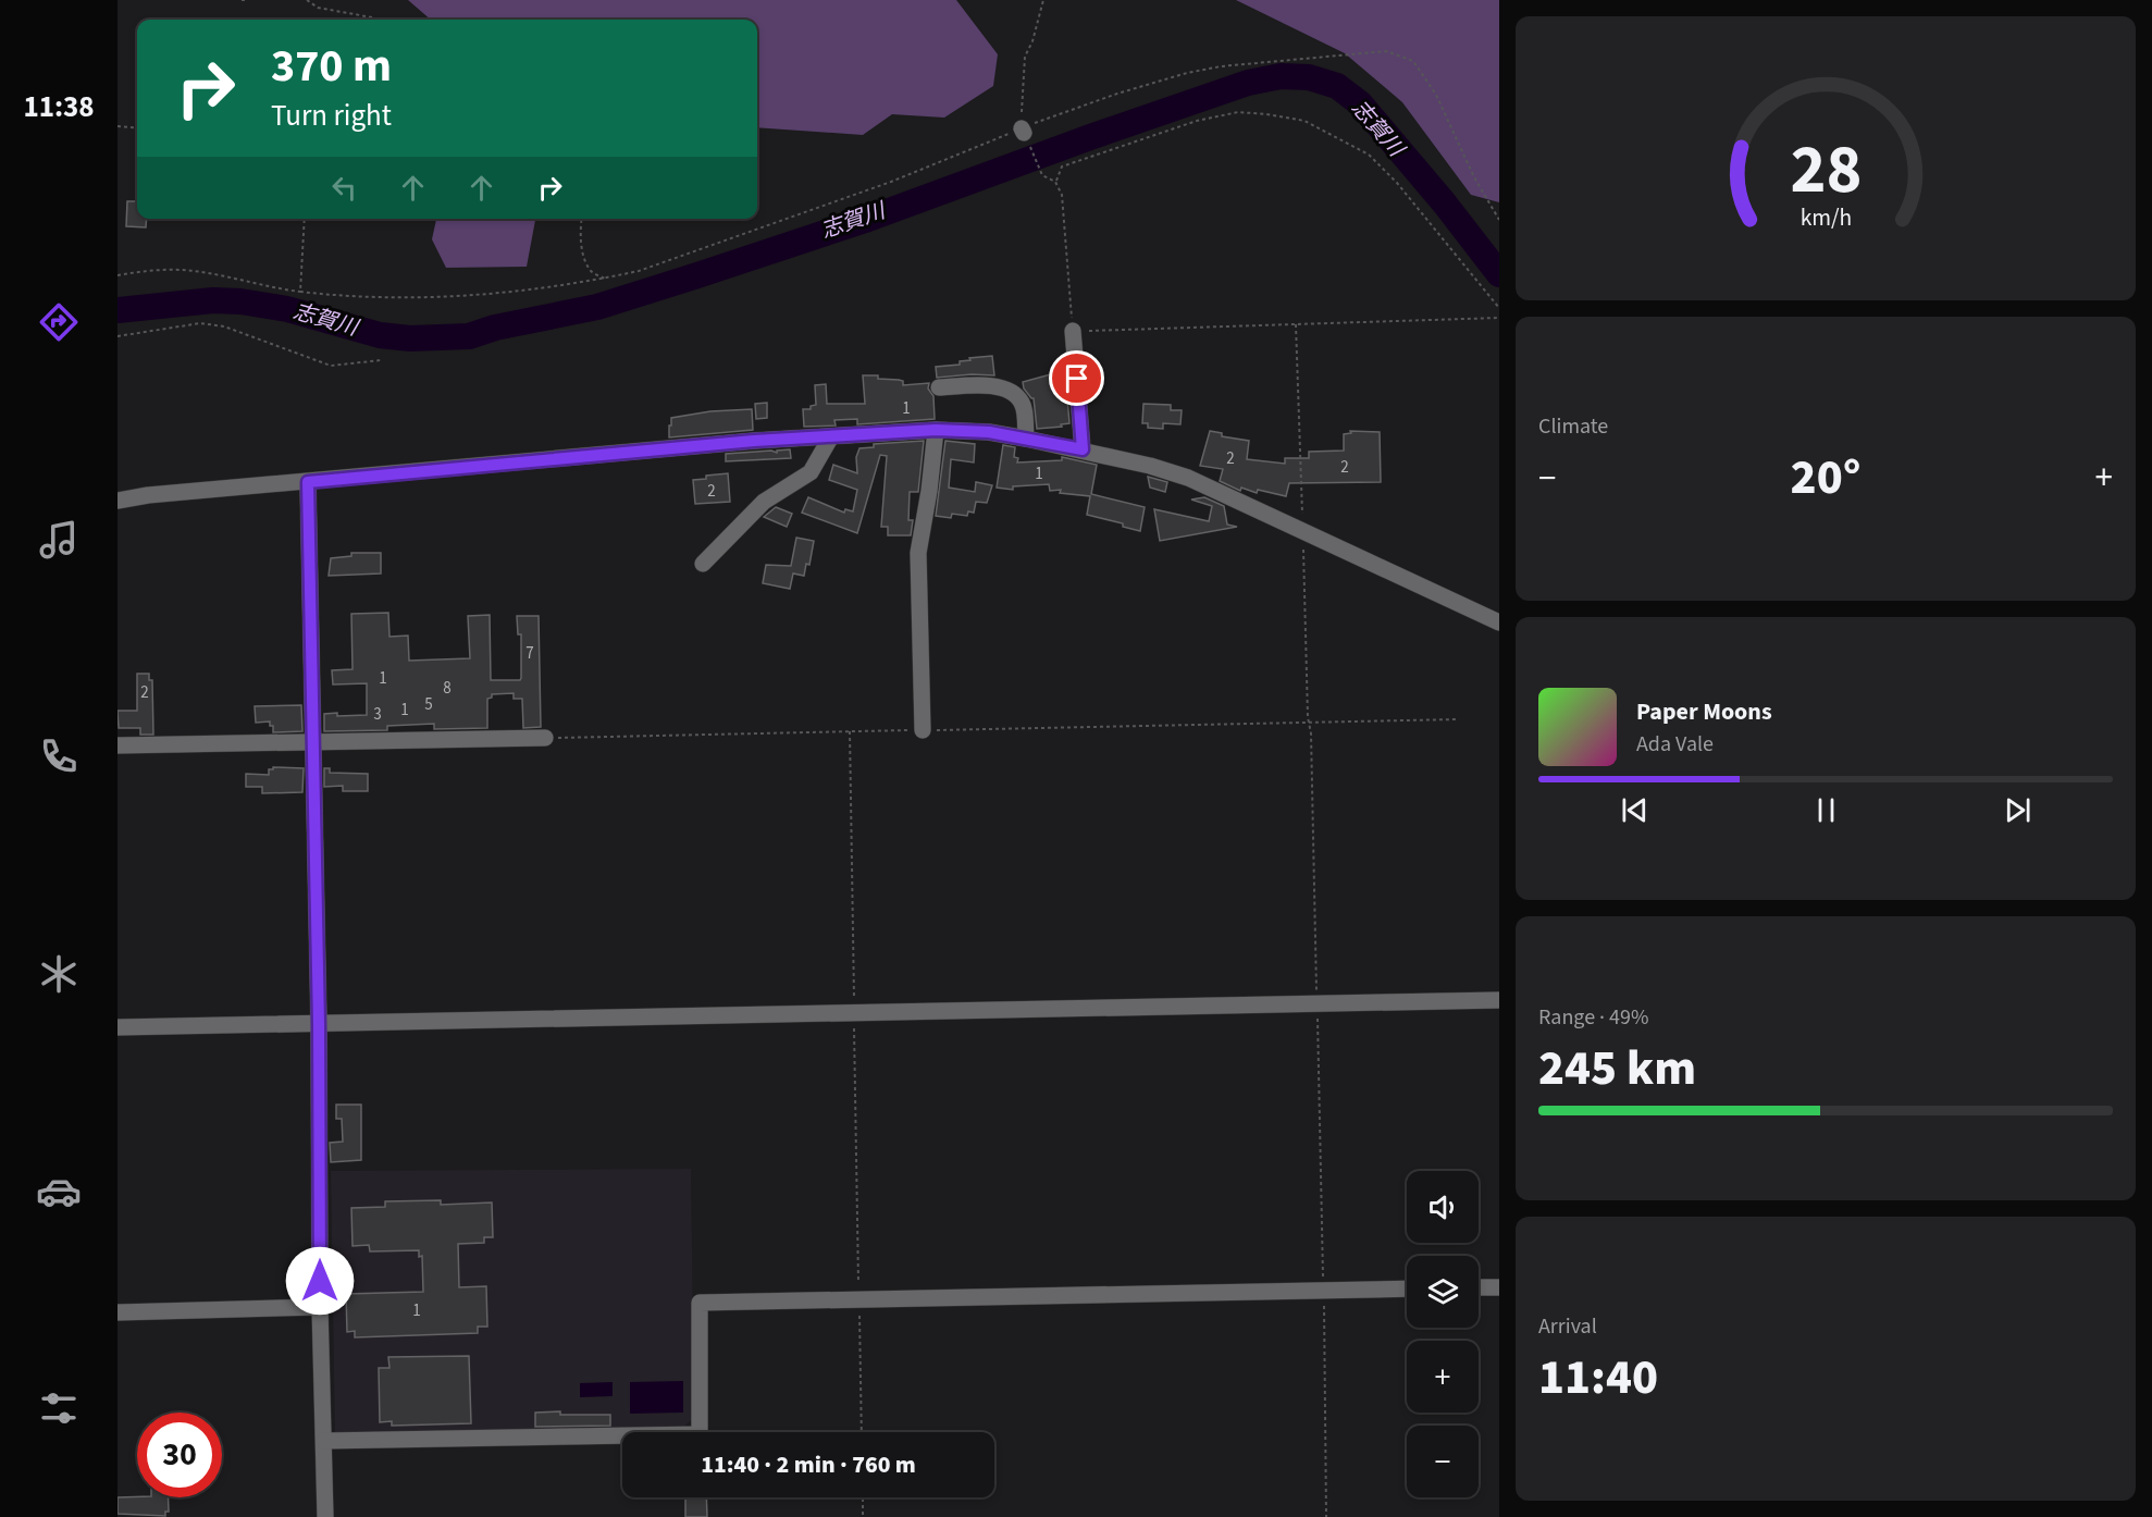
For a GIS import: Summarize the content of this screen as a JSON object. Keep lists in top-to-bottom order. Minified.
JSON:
{"water":["志賀川"],"house_numbers":["1","2","2","1","2","7","1","8","2","5","1","3","1"],"page":{"tabs":"11:38","turn":["370 m","Turn right"],"tile":["Climate",["Range · 49%","245 km"],["Arrival","11:40"]],"heat":["−","20°","+"],"song":["Paper Moons","Ada Vale"],"map_buttons":["+","−"],"limit":"30","trip":"11:40 · 2 min · 760 m","gauge":["28","km/h"]}}
